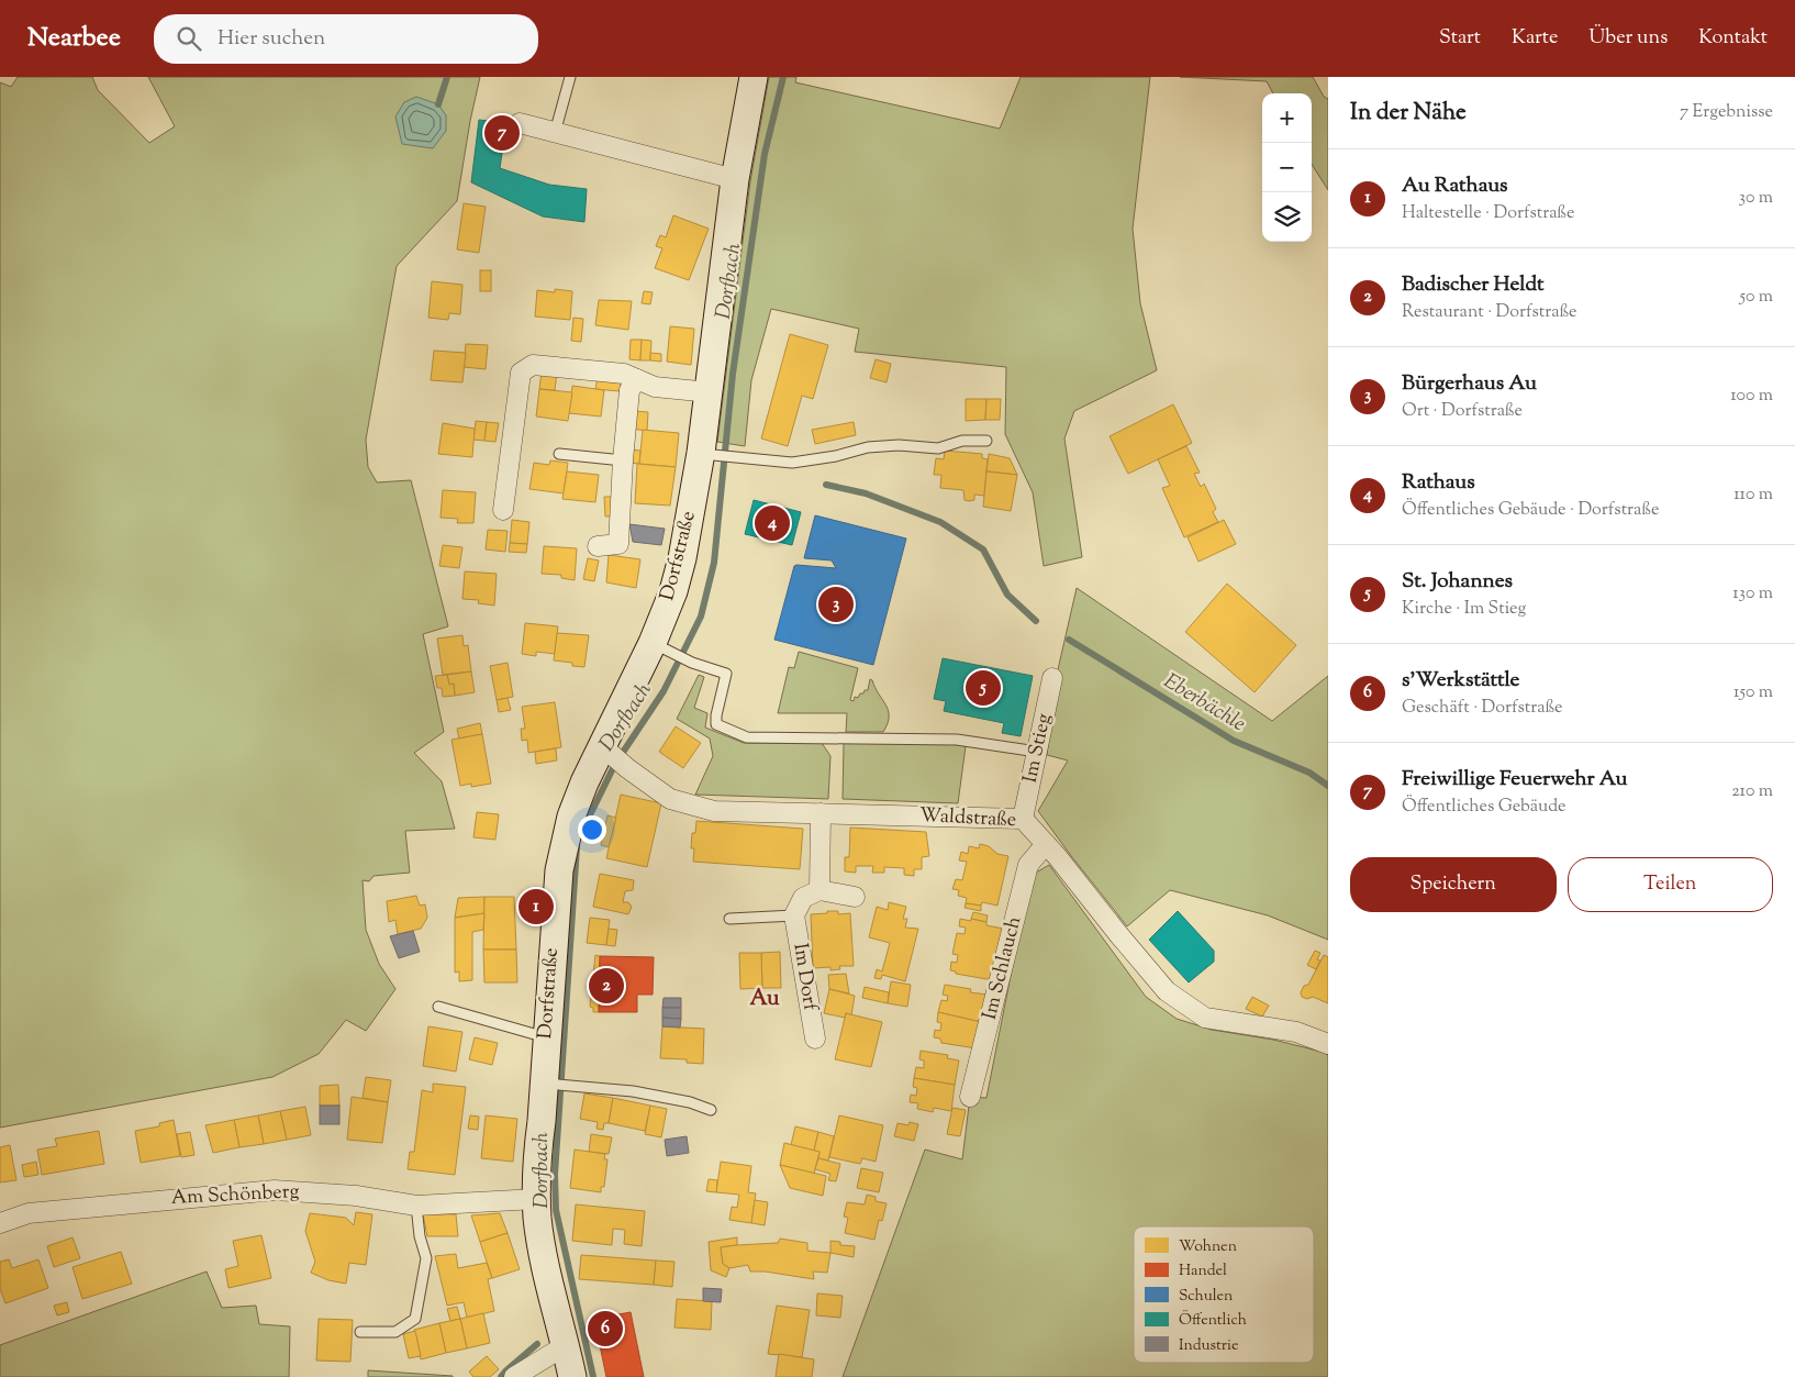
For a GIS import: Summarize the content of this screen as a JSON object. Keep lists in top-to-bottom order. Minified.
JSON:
{"streets":{"main road":["Dorfstraße"],"street":["Im Stieg","Waldstraße","Im Schlauch","Im Dorf","Am Schönberg"]},"crossings":[["Dorfstraße","Waldstraße"],["Dorfstraße","Am Schönberg"],["Im Stieg","Waldstraße"],["Waldstraße","Im Schlauch"]],"districts":["Au"],"water":["Dorfbach","Eberbächle"],"legend":["Wohnen","Handel","Schulen","Öffentlich","Industrie"],"page":{"header":"Nearbee","search":"Hier suchen","nav":["Start","Karte","Über uns","Kontakt"],"heading":["In der Nähe","7 Ergebnisse"],"map_buttons":["+","−"],"pins":["7","4","3","5","1","2","6"],"list":[{"mark":"1","name":"Au Rathaus","note":"Haltestelle · Dorfstraße","value":"30 m"},{"mark":"2","name":"Badischer Heldt","note":"Restaurant · Dorfstraße","value":"50 m"},{"mark":"3","name":"Bürgerhaus Au","note":"Ort · Dorfstraße","value":"100 m"},{"mark":"4","name":"Rathaus","note":"Öffentliches Gebäude · Dorfstraße","value":"110 m"},{"mark":"5","name":"St. Johannes","note":"Kirche · Im Stieg","value":"130 m"},{"mark":"6","name":"s'Werkstättle","note":"Geschäft · Dorfstraße","value":"150 m"},{"mark":"7","name":"Freiwillige Feuerwehr Au","note":"Öffentliches Gebäude","value":"210 m"}],"buttons":["Speichern","Teilen"]}}
